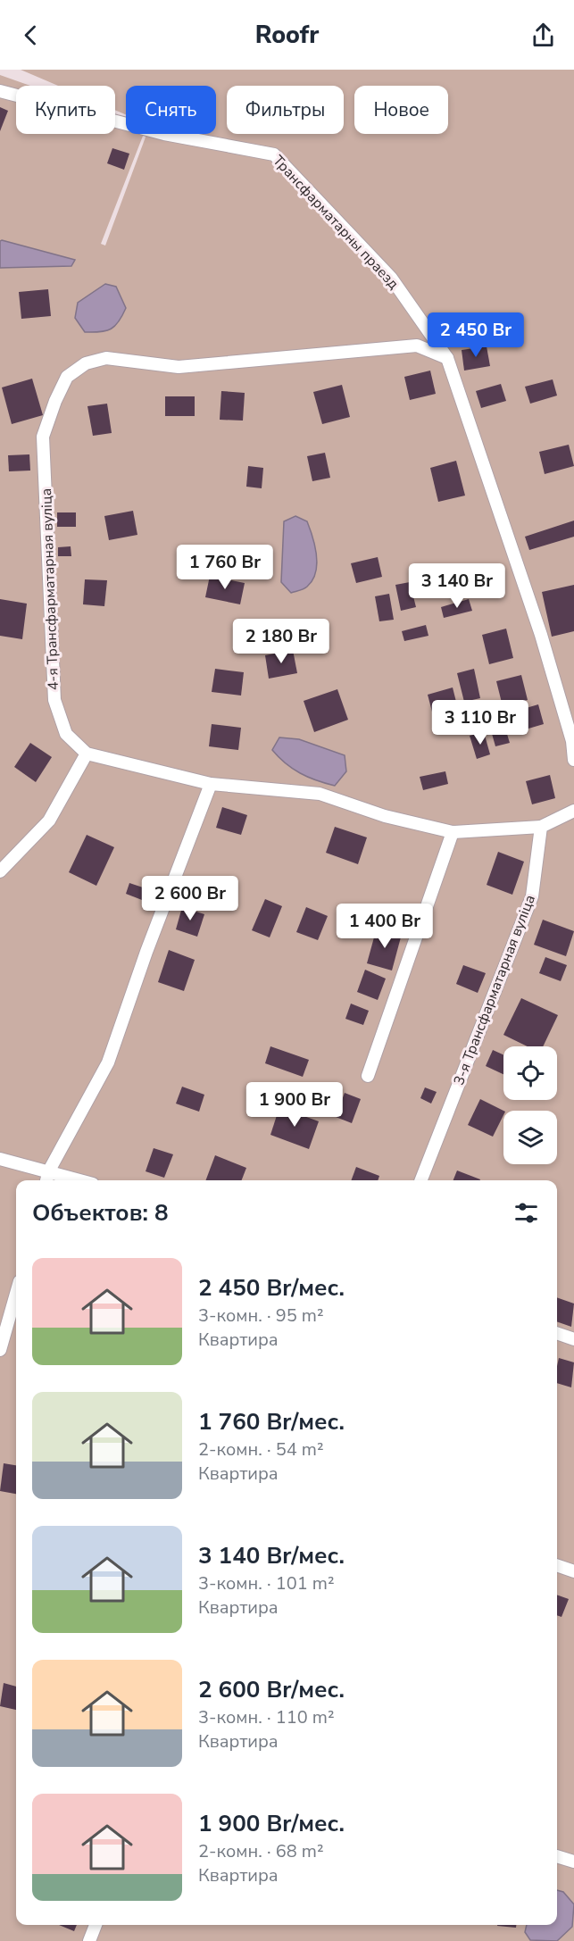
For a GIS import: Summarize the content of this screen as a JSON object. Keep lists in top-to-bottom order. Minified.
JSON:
{"streets":{"lane":["Трансфарматарны праезд","4-я Трансфарматарная вуліца","3-я Трансфарматарная вуліца"]},"crossings":[["Трансфарматарны праезд","4-я Трансфарматарная вуліца"],["4-я Трансфарматарная вуліца","3-я Трансфарматарная вуліца"]],"page":{"header":"Roofr","chip":["Купить","Снять","Фильтры","Новое"],"price":["2 450 Br","1 760 Br","3 140 Br","2 180 Br","3 110 Br","2 600 Br","1 400 Br","1 900 Br"],"heading":"Объектов: 8","list":[{"name":"2 450 Br/мес.","note":"3-комн. · 95 m² · Квартира"},{"name":"1 760 Br/мес.","note":"2-комн. · 54 m² · Квартира"},{"name":"3 140 Br/мес.","note":"3-комн. · 101 m² · Квартира"},{"name":"2 600 Br/мес.","note":"3-комн. · 110 m² · Квартира"},{"name":"1 900 Br/мес.","note":"2-комн. · 68 m² · Квартира"}]}}
